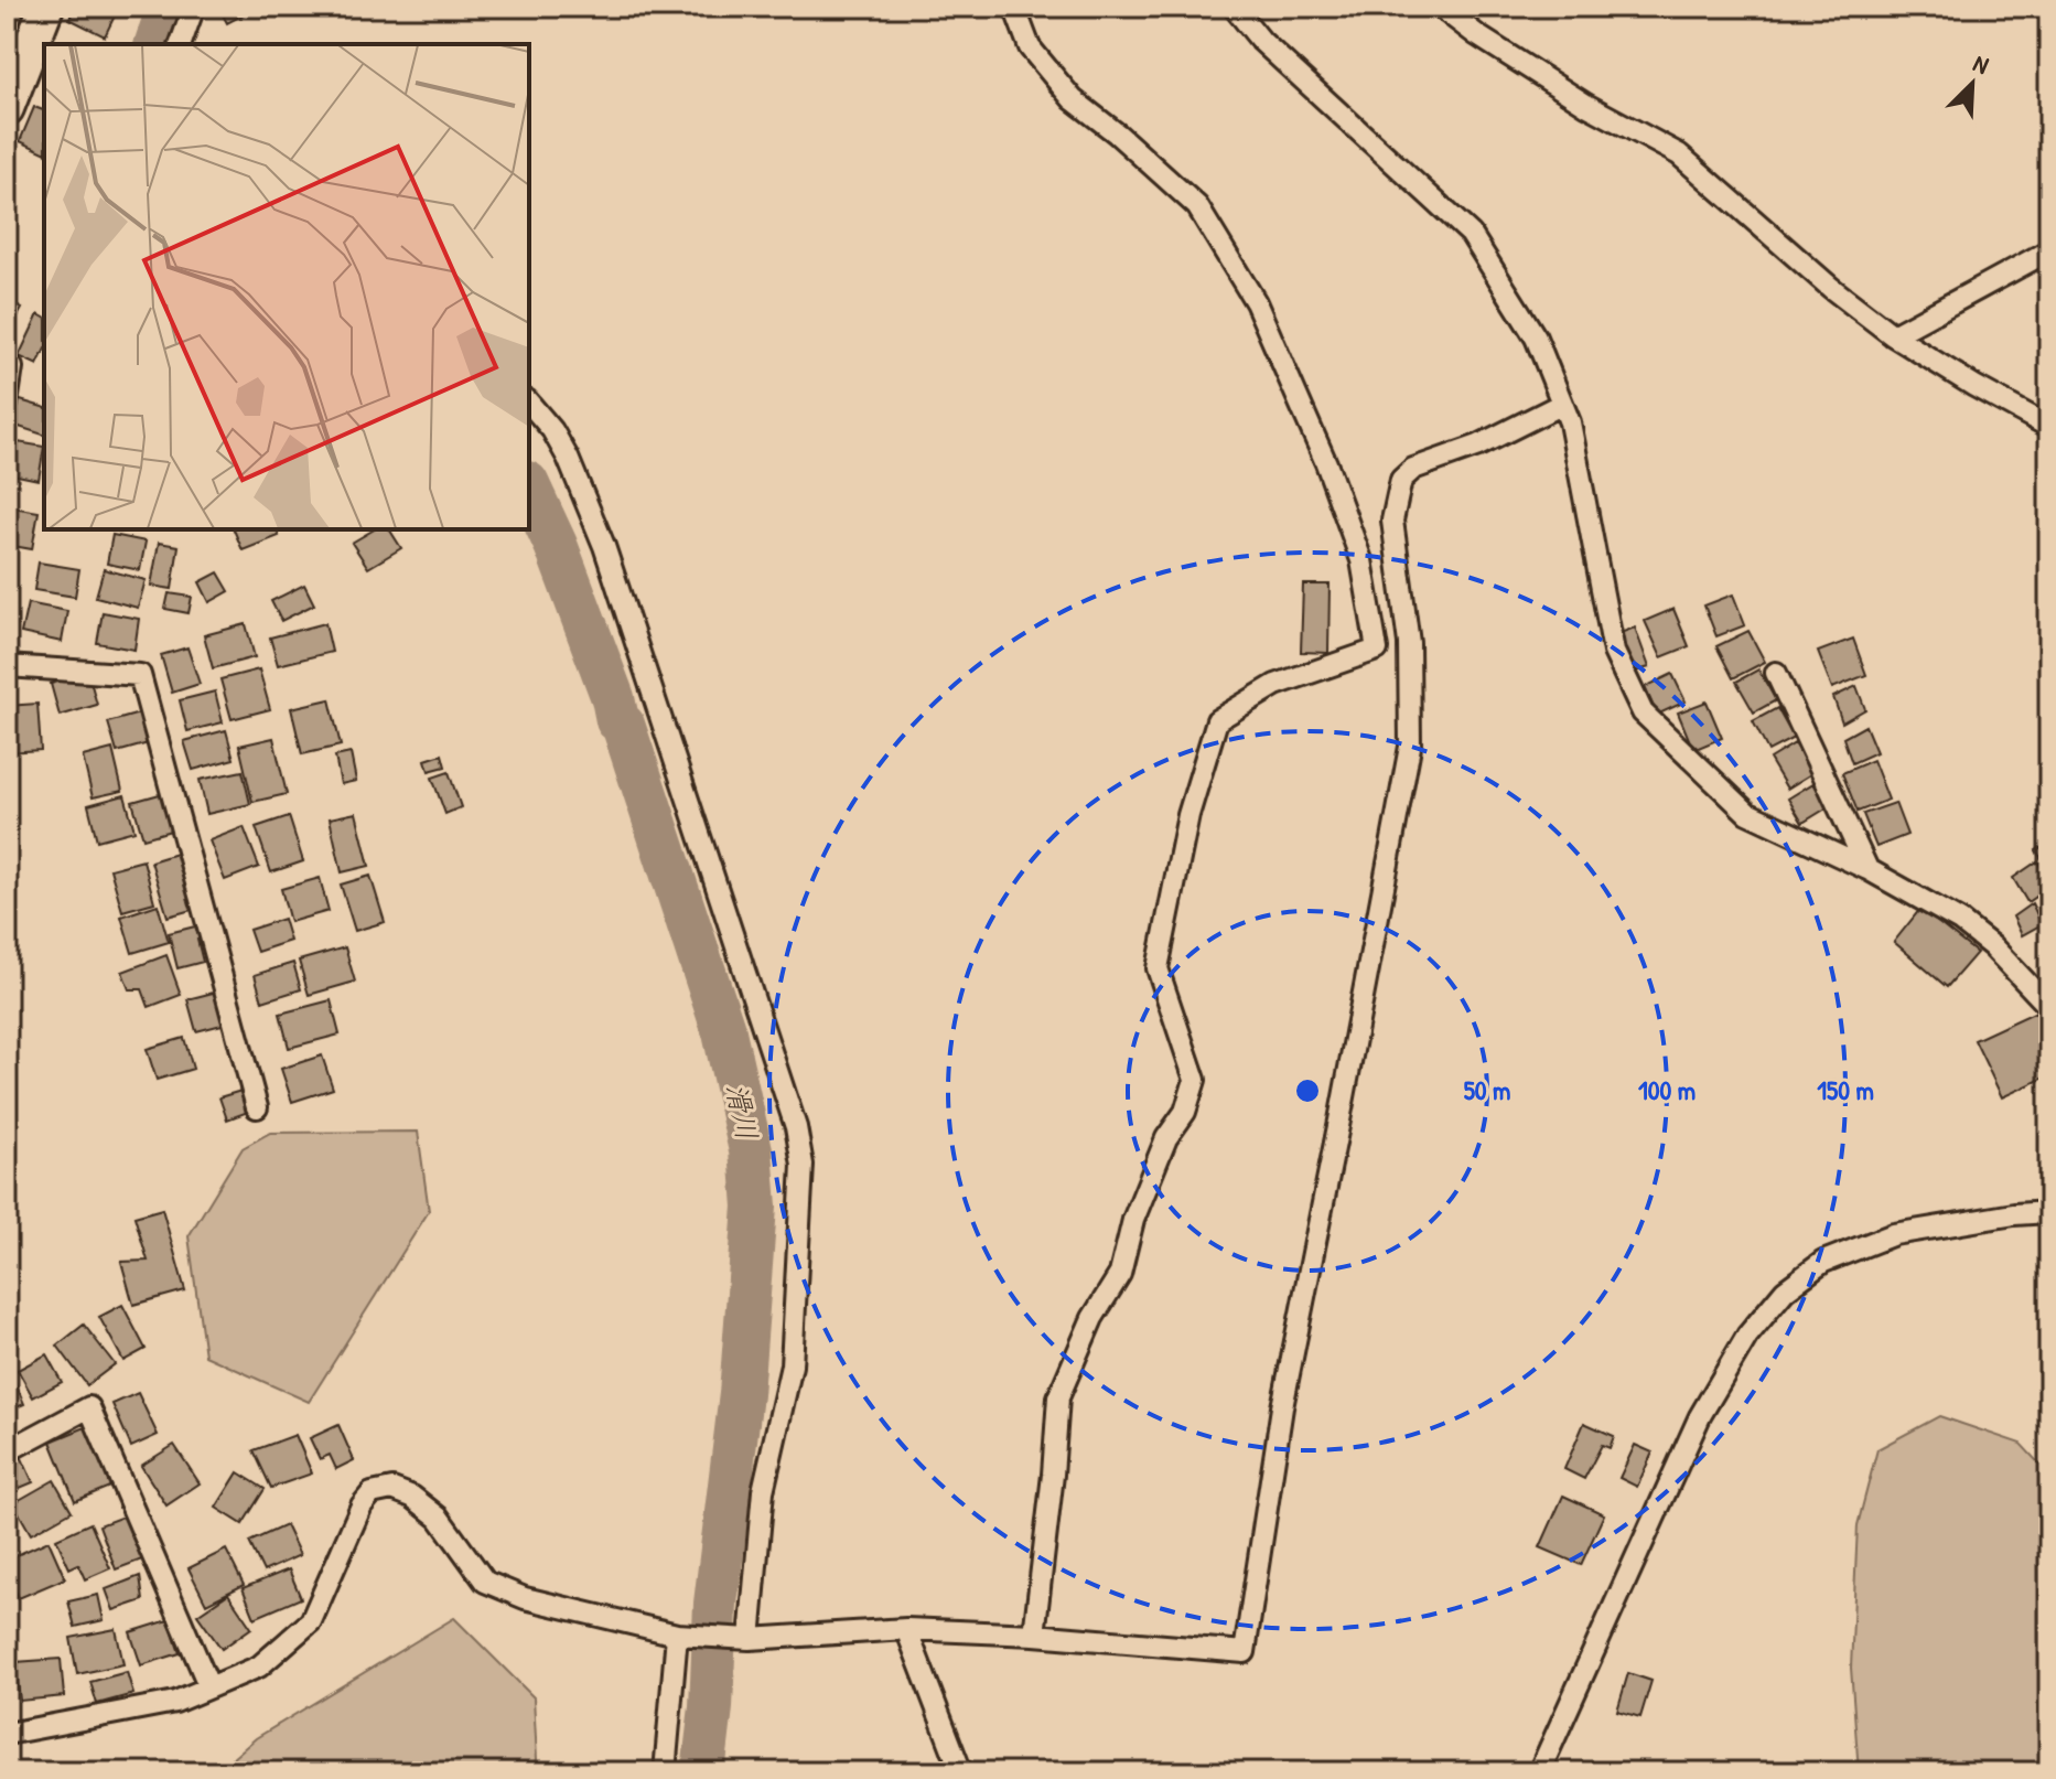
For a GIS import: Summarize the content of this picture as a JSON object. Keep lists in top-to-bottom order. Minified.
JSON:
{"water":["滑川"],"north":"top right","rings":["50 m","100 m","150 m"]}
